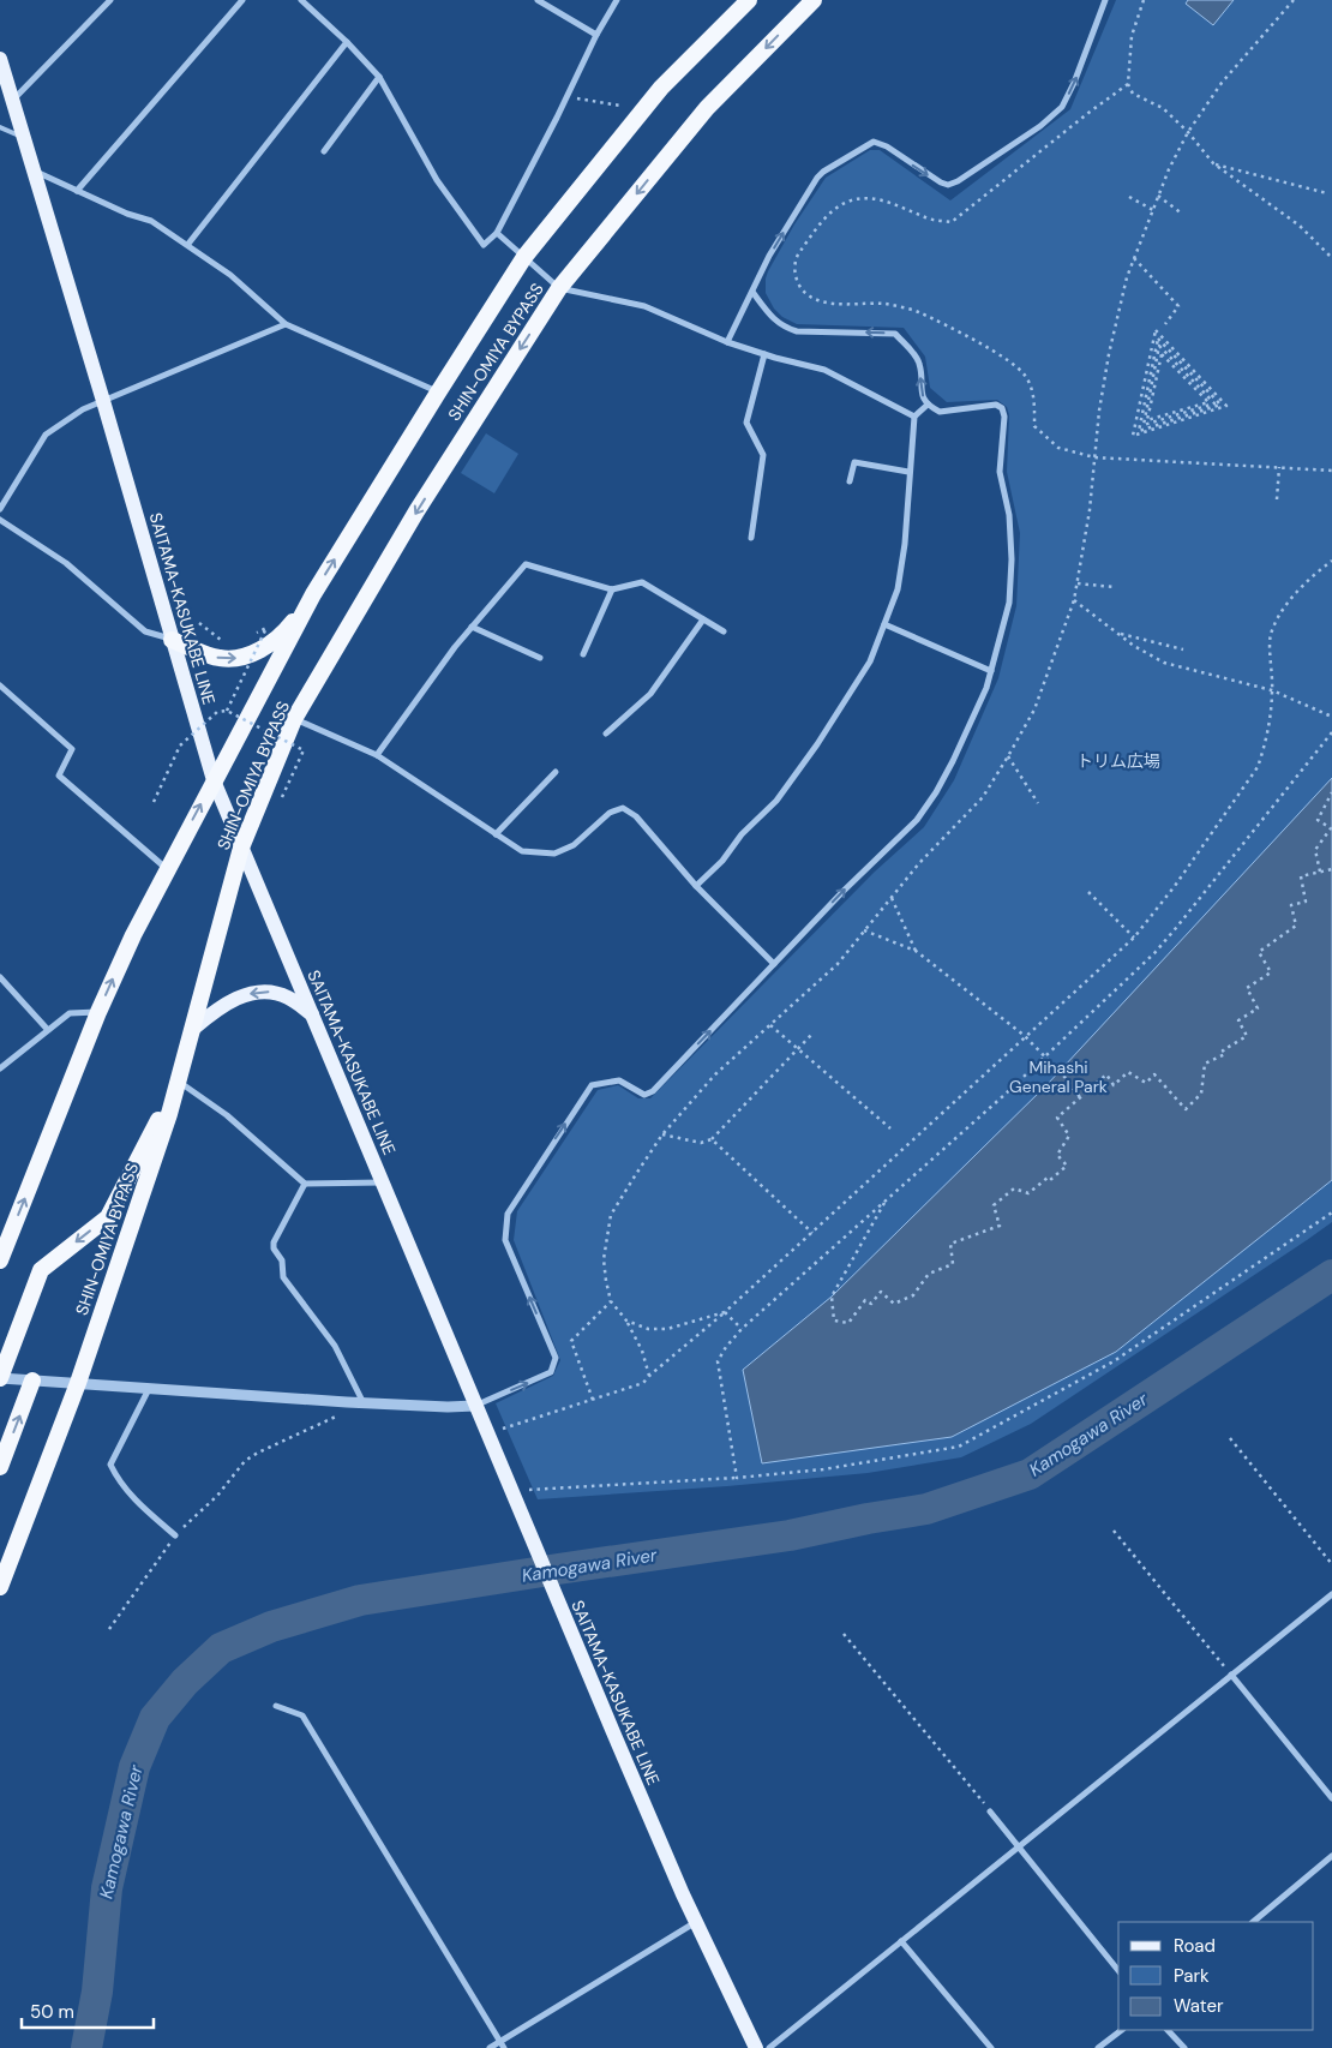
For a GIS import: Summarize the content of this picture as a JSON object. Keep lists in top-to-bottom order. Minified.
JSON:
{"streets":{"highway":["SHIN-OMIYA BYPASS"],"main road":["SAITAMA-KASUKABE LINE"]},"crossings":[["SHIN-OMIYA BYPASS","SAITAMA-KASUKABE LINE"]],"water":["Kamogawa River"],"parks":["トリム広場","Mihashi General Park"],"legend":["Road","Park","Water"],"scale_bar":"50 m"}
